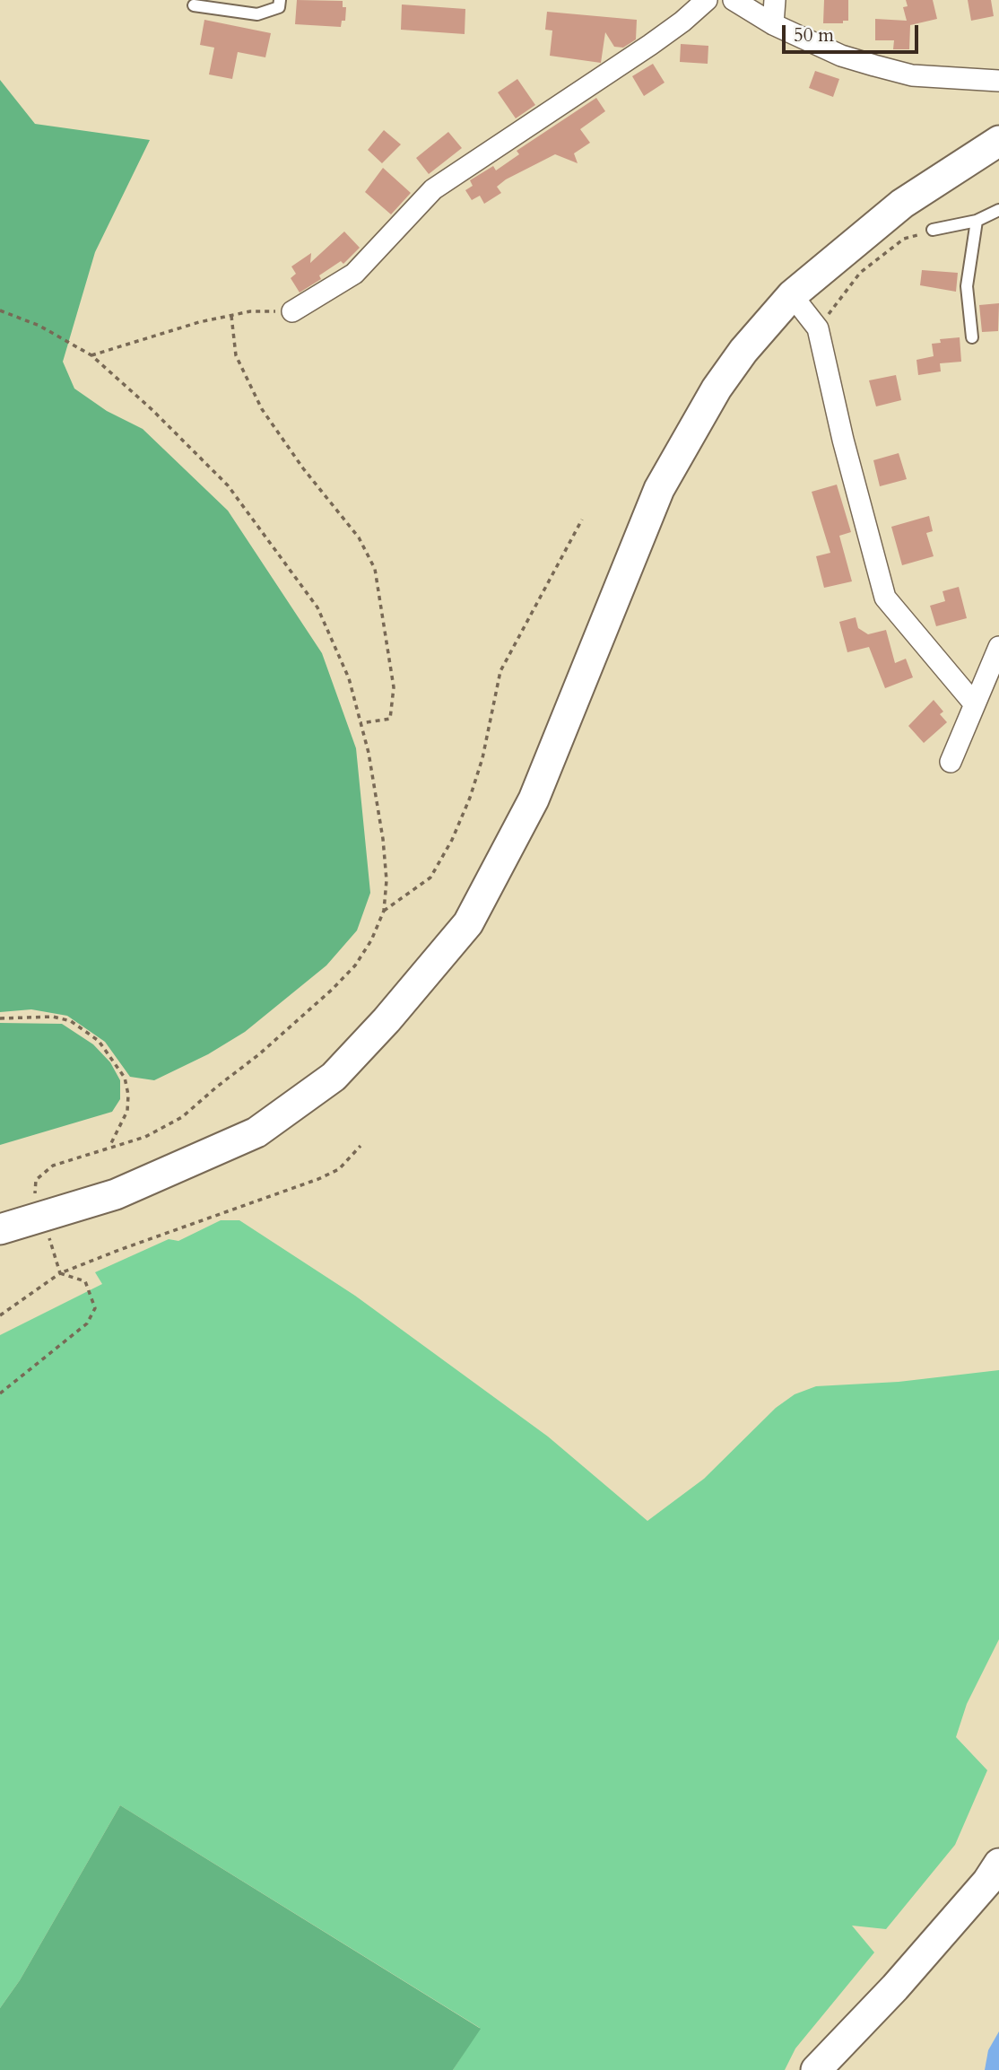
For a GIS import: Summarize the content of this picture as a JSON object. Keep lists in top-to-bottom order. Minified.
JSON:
{"scale_bar":"50 m"}
